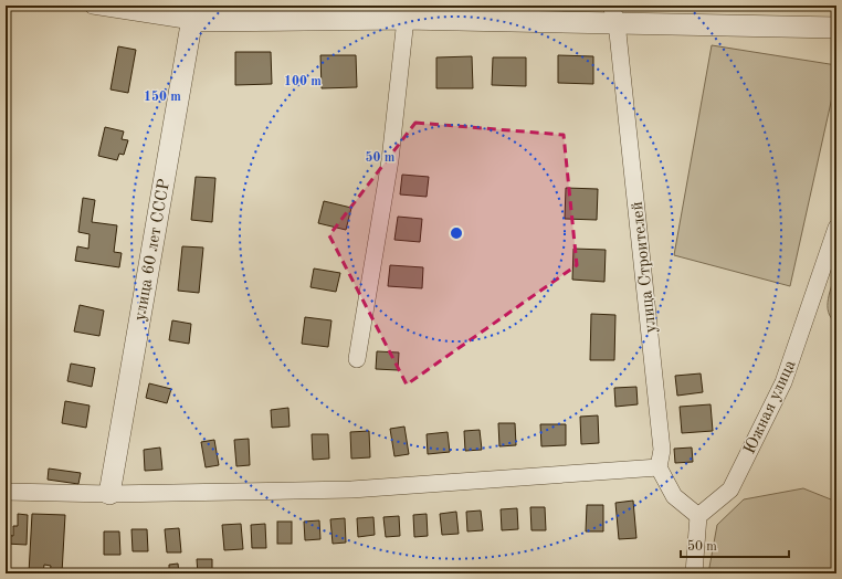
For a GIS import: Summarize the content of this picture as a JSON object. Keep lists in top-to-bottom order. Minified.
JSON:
{"streets":{"street":["улица 60 лет СССР","улица Строителей","Южная улица"]},"scale_bar":"50 m","rings":["100 m","150 m","50 m"]}
